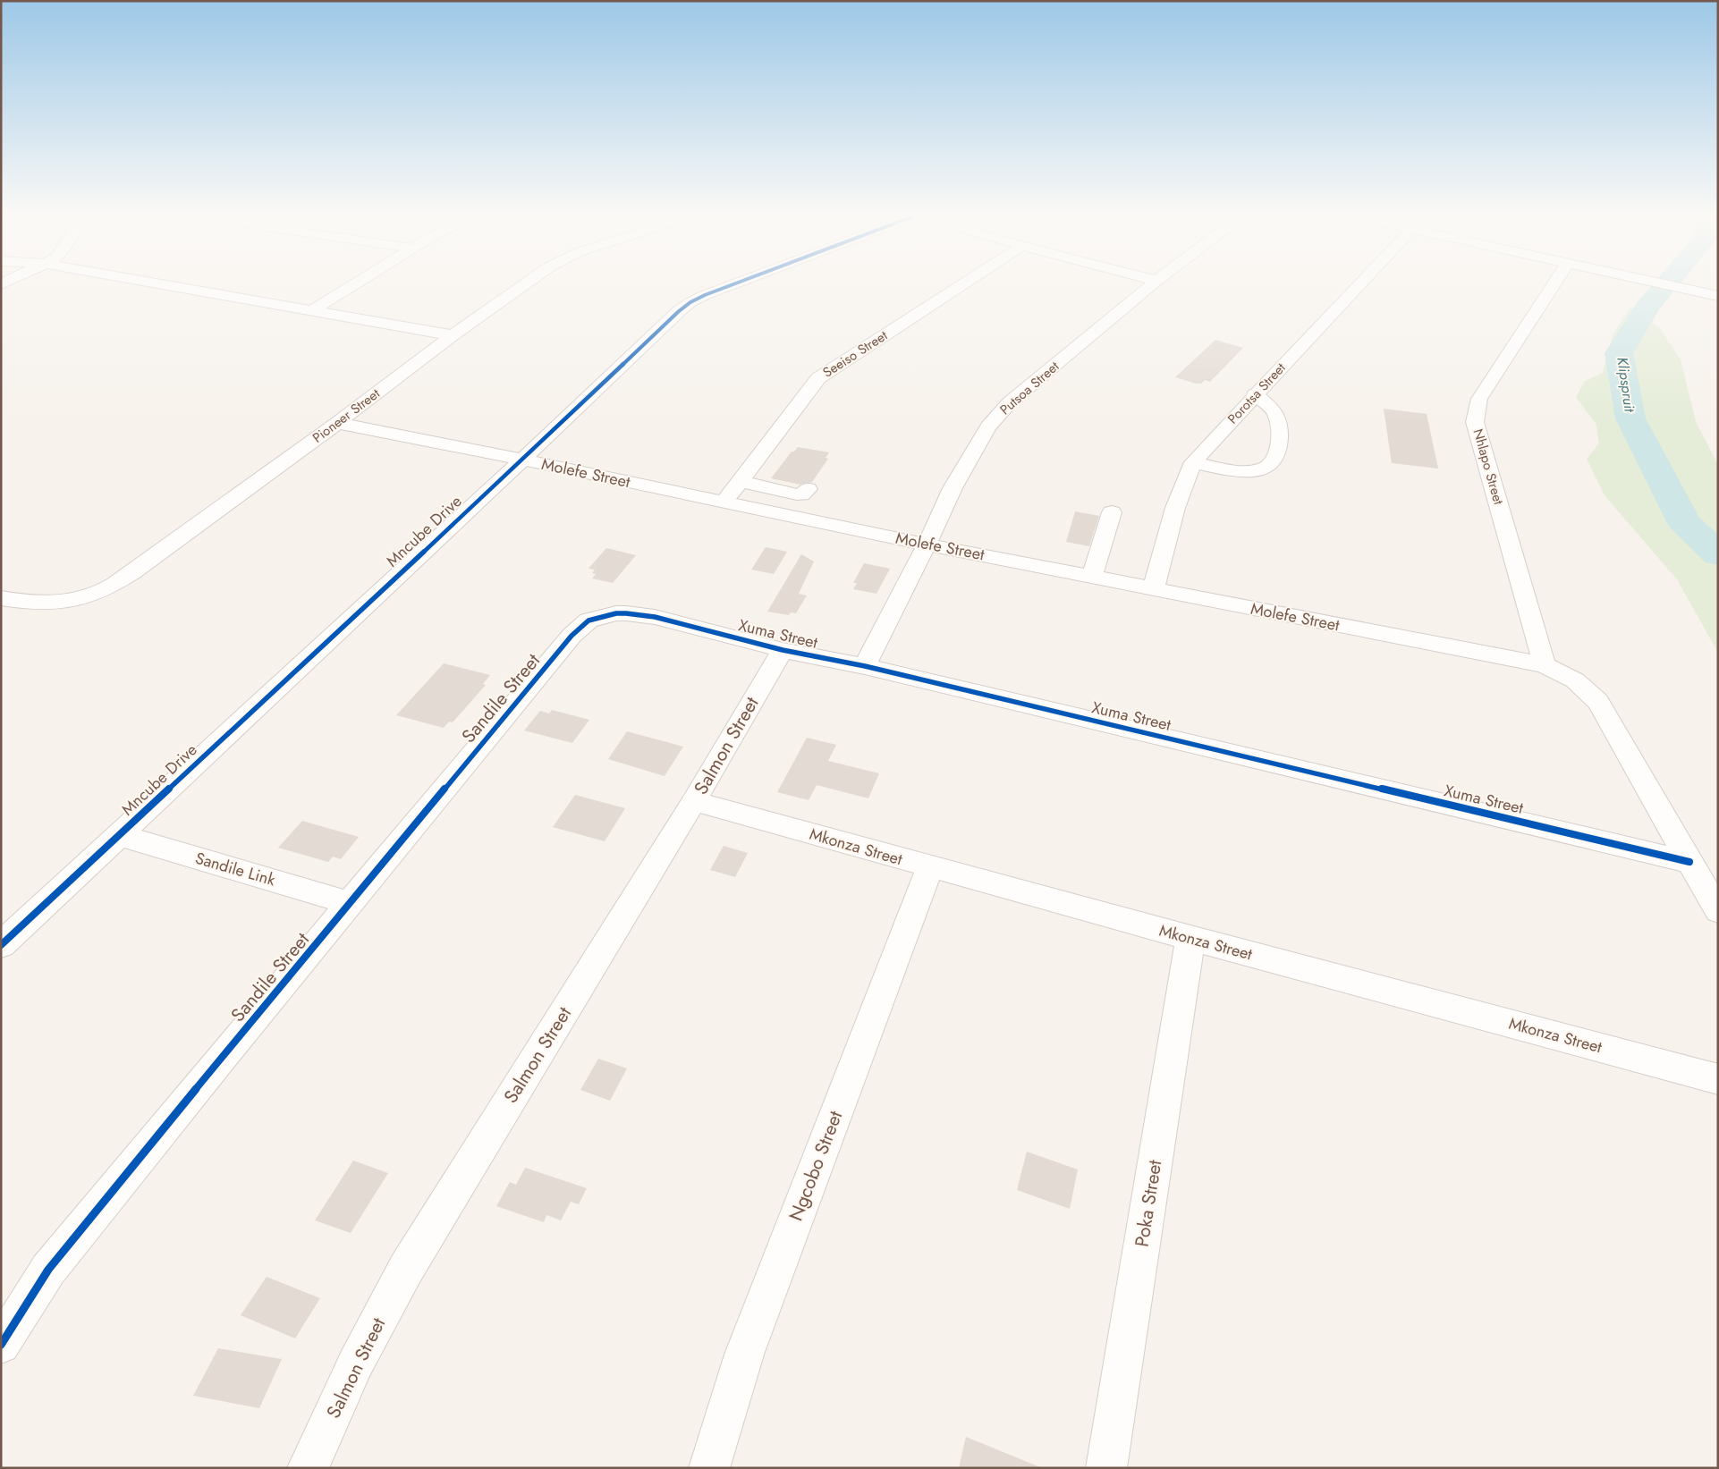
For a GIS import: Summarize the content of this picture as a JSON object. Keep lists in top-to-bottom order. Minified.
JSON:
{"streets":{"street":["Seeiso Street","Putsoa Street","Porotsa Street","Pioneer Street","Nhlapo Street","Molefe Street","Mncube Drive","Xuma Street","Sandile Street","Salmon Street","Mkonza Street","Sandile Link","Ngcobo Street","Poka Street"]},"crossings":[["Seeiso Street","Molefe Street"],["Putsoa Street","Molefe Street"],["Putsoa Street","Xuma Street"],["Porotsa Street","Molefe Street"],["Pioneer Street","Molefe Street"],["Nhlapo Street","Molefe Street"],["Molefe Street","Mncube Drive"],["Mncube Drive","Sandile Link"],["Xuma Street","Sandile Street"],["Xuma Street","Salmon Street"],["Sandile Street","Sandile Link"],["Salmon Street","Mkonza Street"],["Mkonza Street","Ngcobo Street"],["Mkonza Street","Poka Street"]],"water":["Klipspruit"]}
